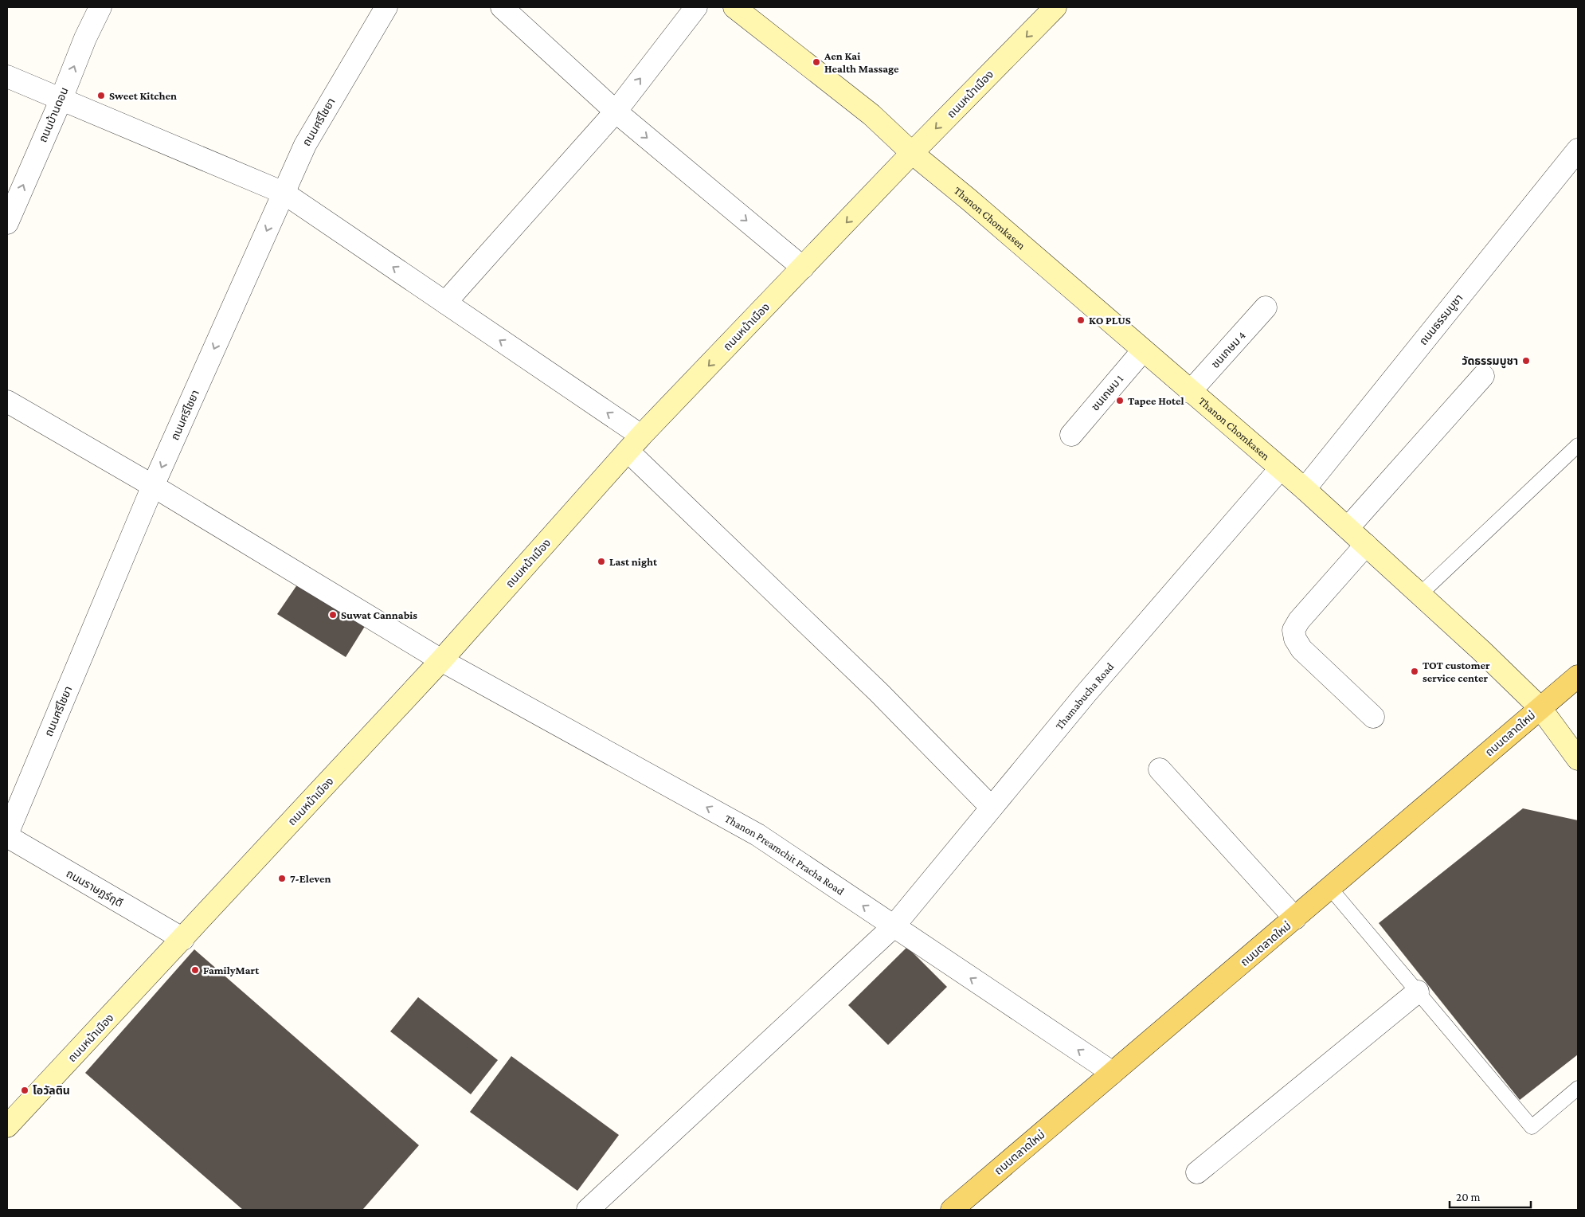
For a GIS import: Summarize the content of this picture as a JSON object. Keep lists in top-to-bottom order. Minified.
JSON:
{"streets":{"main road":["ถนนตลาดใหม่"],"street":["ถนนหน้าเมือง","ถนนบ้านดอน","ถนนศรีไชยา","Thanon Chomkasen","ถนนธรรมบูชา","ชนเกษม 4","ชนเกษม 1","Thamabucha Road","Thanon Preamchit Pracha Road","ถนนราษฎร์ฤดี"]},"crossings":[["ถนนหน้าเมือง","Thanon Chomkasen"],["ถนนหน้าเมือง","Thanon Preamchit Pracha Road"],["ถนนหน้าเมือง","ถนนราษฎร์ฤดี"],["ถนนศรีไชยา","Thanon Preamchit Pracha Road"],["ถนนศรีไชยา","ถนนราษฎร์ฤดี"],["Thanon Chomkasen","ถนนธรรมบูชา"],["Thanon Chomkasen","ชนเกษม 4"],["Thanon Chomkasen","ชนเกษม 1"],["Thanon Chomkasen","Thamabucha Road"],["Thanon Chomkasen","ถนนตลาดใหม่"],["Thamabucha Road","Thanon Preamchit Pracha Road"],["ถนนตลาดใหม่","Thanon Preamchit Pracha Road"]],"one_way":["ถนนหน้าเมือง","ถนนบ้านดอน","ถนนศรีไชยา","Thanon Preamchit Pracha Road"],"places":["Aen Kai Health Massage","Sweet Kitchen","KO PLUS","วัดธรรมบูชา","Tapee Hotel","Last night","Suwat Cannabis","TOT customer service center","7-Eleven","FamilyMart","โอวัลติน"],"scale_bar":"20 m"}
